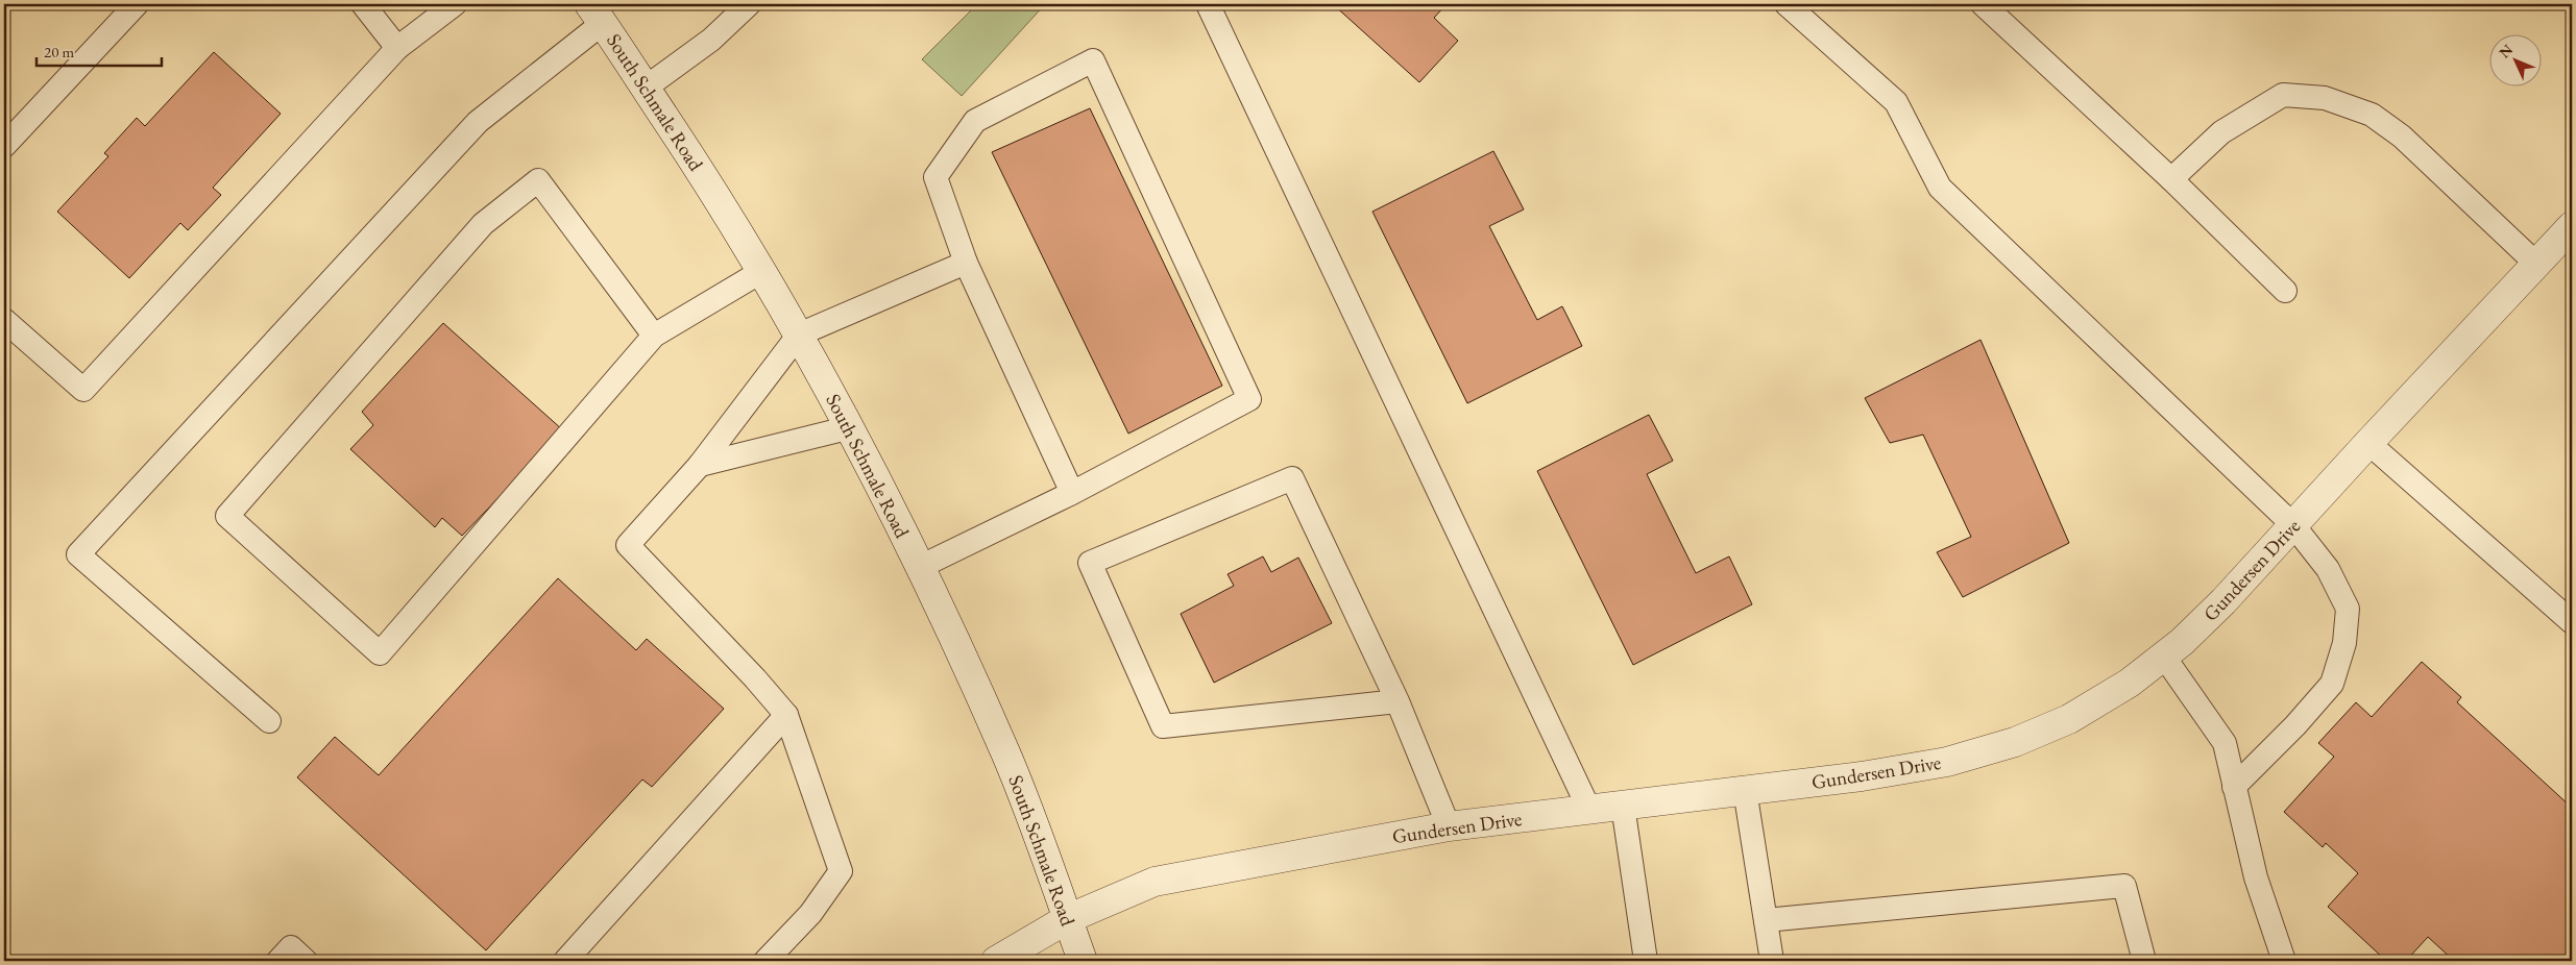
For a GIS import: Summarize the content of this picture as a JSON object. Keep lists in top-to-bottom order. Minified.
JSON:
{"streets":{"street":["South Schmale Road","Gundersen Drive"]},"crossings":[["South Schmale Road","Gundersen Drive"]],"scale_bar":"20 m","north":"top left"}
